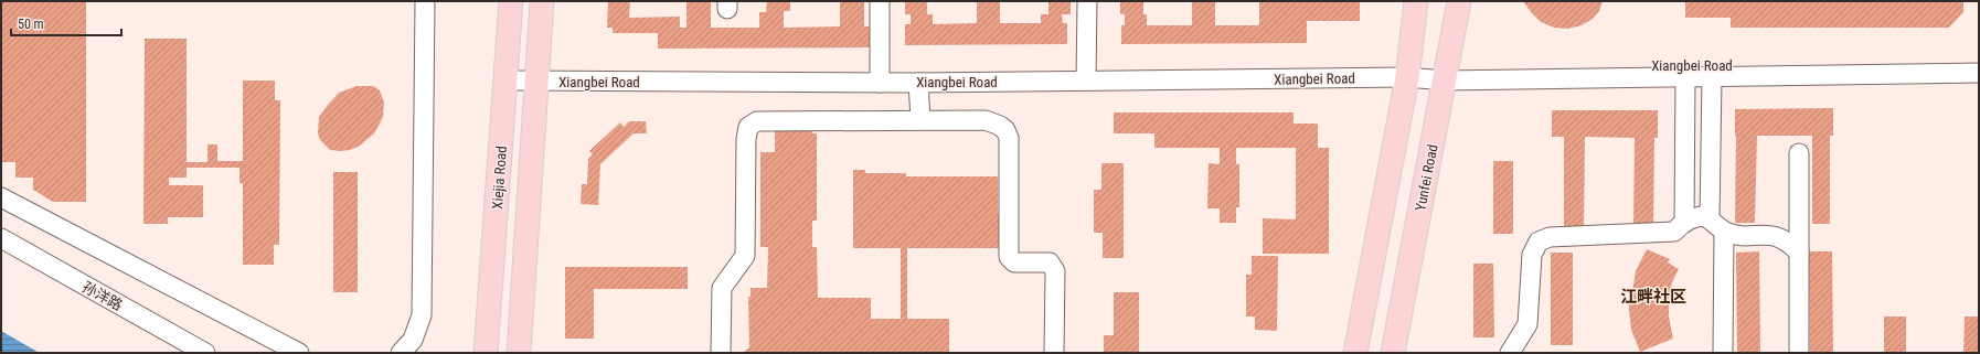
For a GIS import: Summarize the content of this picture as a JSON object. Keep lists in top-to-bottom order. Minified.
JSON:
{"streets":{"main road":["Xiejia Road","Yunfei Road"],"street":["Xiangbei Road","孙洋路"]},"crossings":[["Xiangbei Road","Xiejia Road"],["Xiangbei Road","Yunfei Road"]],"districts":["江畔社区"],"scale_bar":"50 m"}
